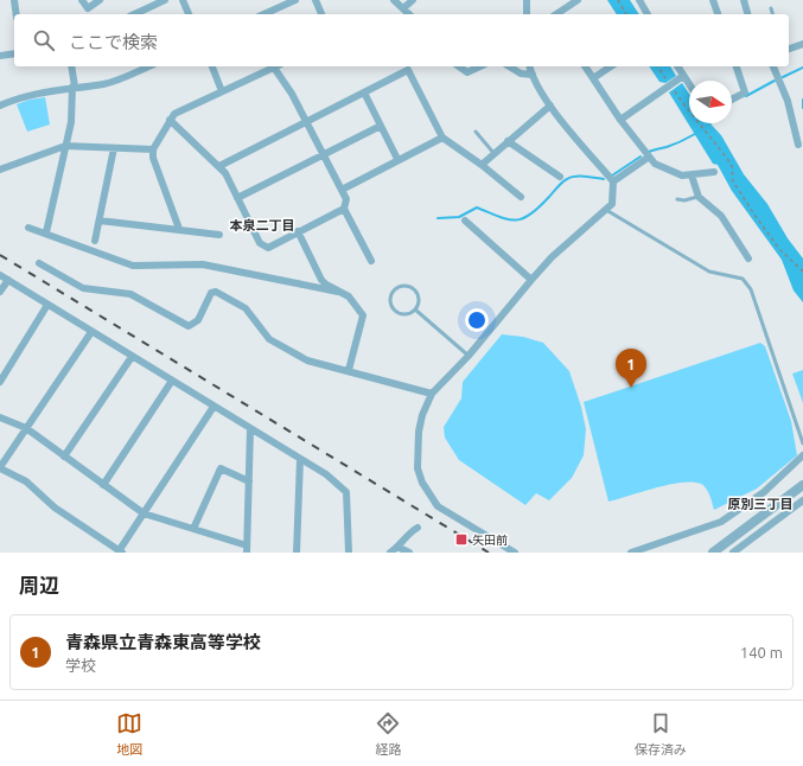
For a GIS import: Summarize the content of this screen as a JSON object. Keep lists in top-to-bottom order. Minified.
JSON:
{"districts":["本泉二丁目","原別三丁目"],"places":{"transit":["矢田前"]},"north":"right","page":{"search":"ここで検索","pins":"1","heading":"周辺","list":[{"mark":"1","name":"青森県立青森東高等学校","note":"学校","value":"140 m"}],"nav":["地図","経路","保存済み"]}}
